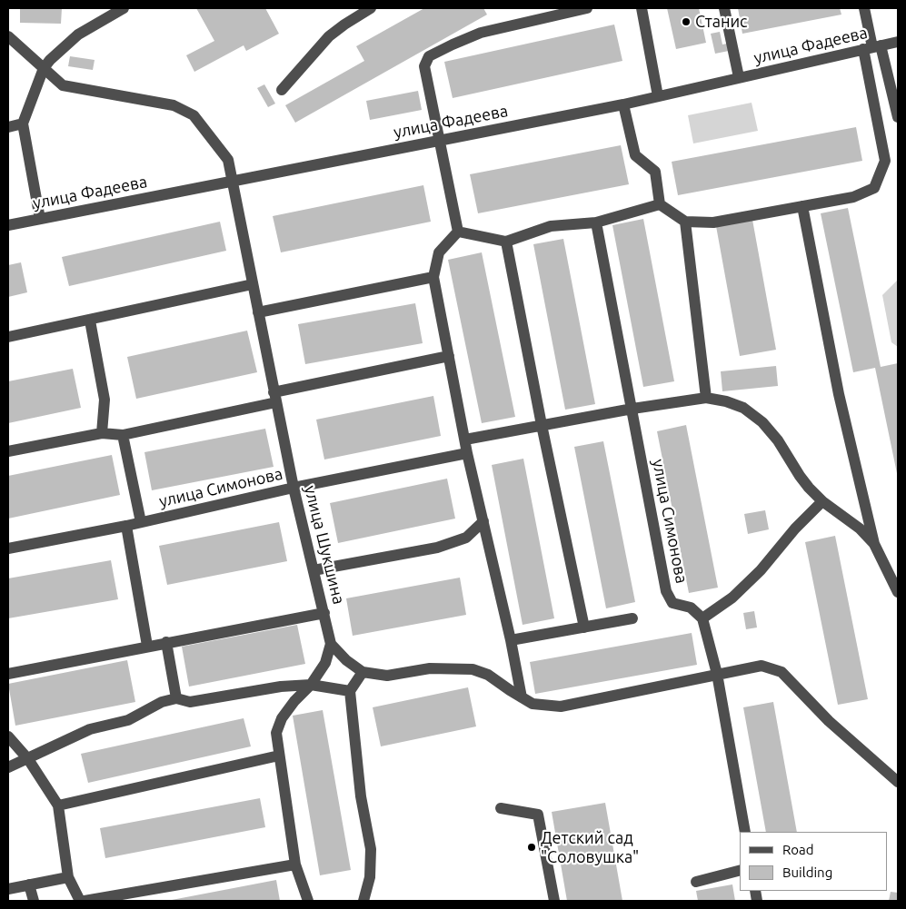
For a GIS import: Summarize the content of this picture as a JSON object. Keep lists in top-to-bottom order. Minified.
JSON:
{"streets":{"street":["улица Фадеева","улица Симонова","улица Шукшина"]},"crossings":[["улица Фадеева","улица Шукшина"],["улица Симонова","улица Шукшина"]],"places":["Станис","Детский сад \"Соловушка\""],"legend":["Road","Building"]}
